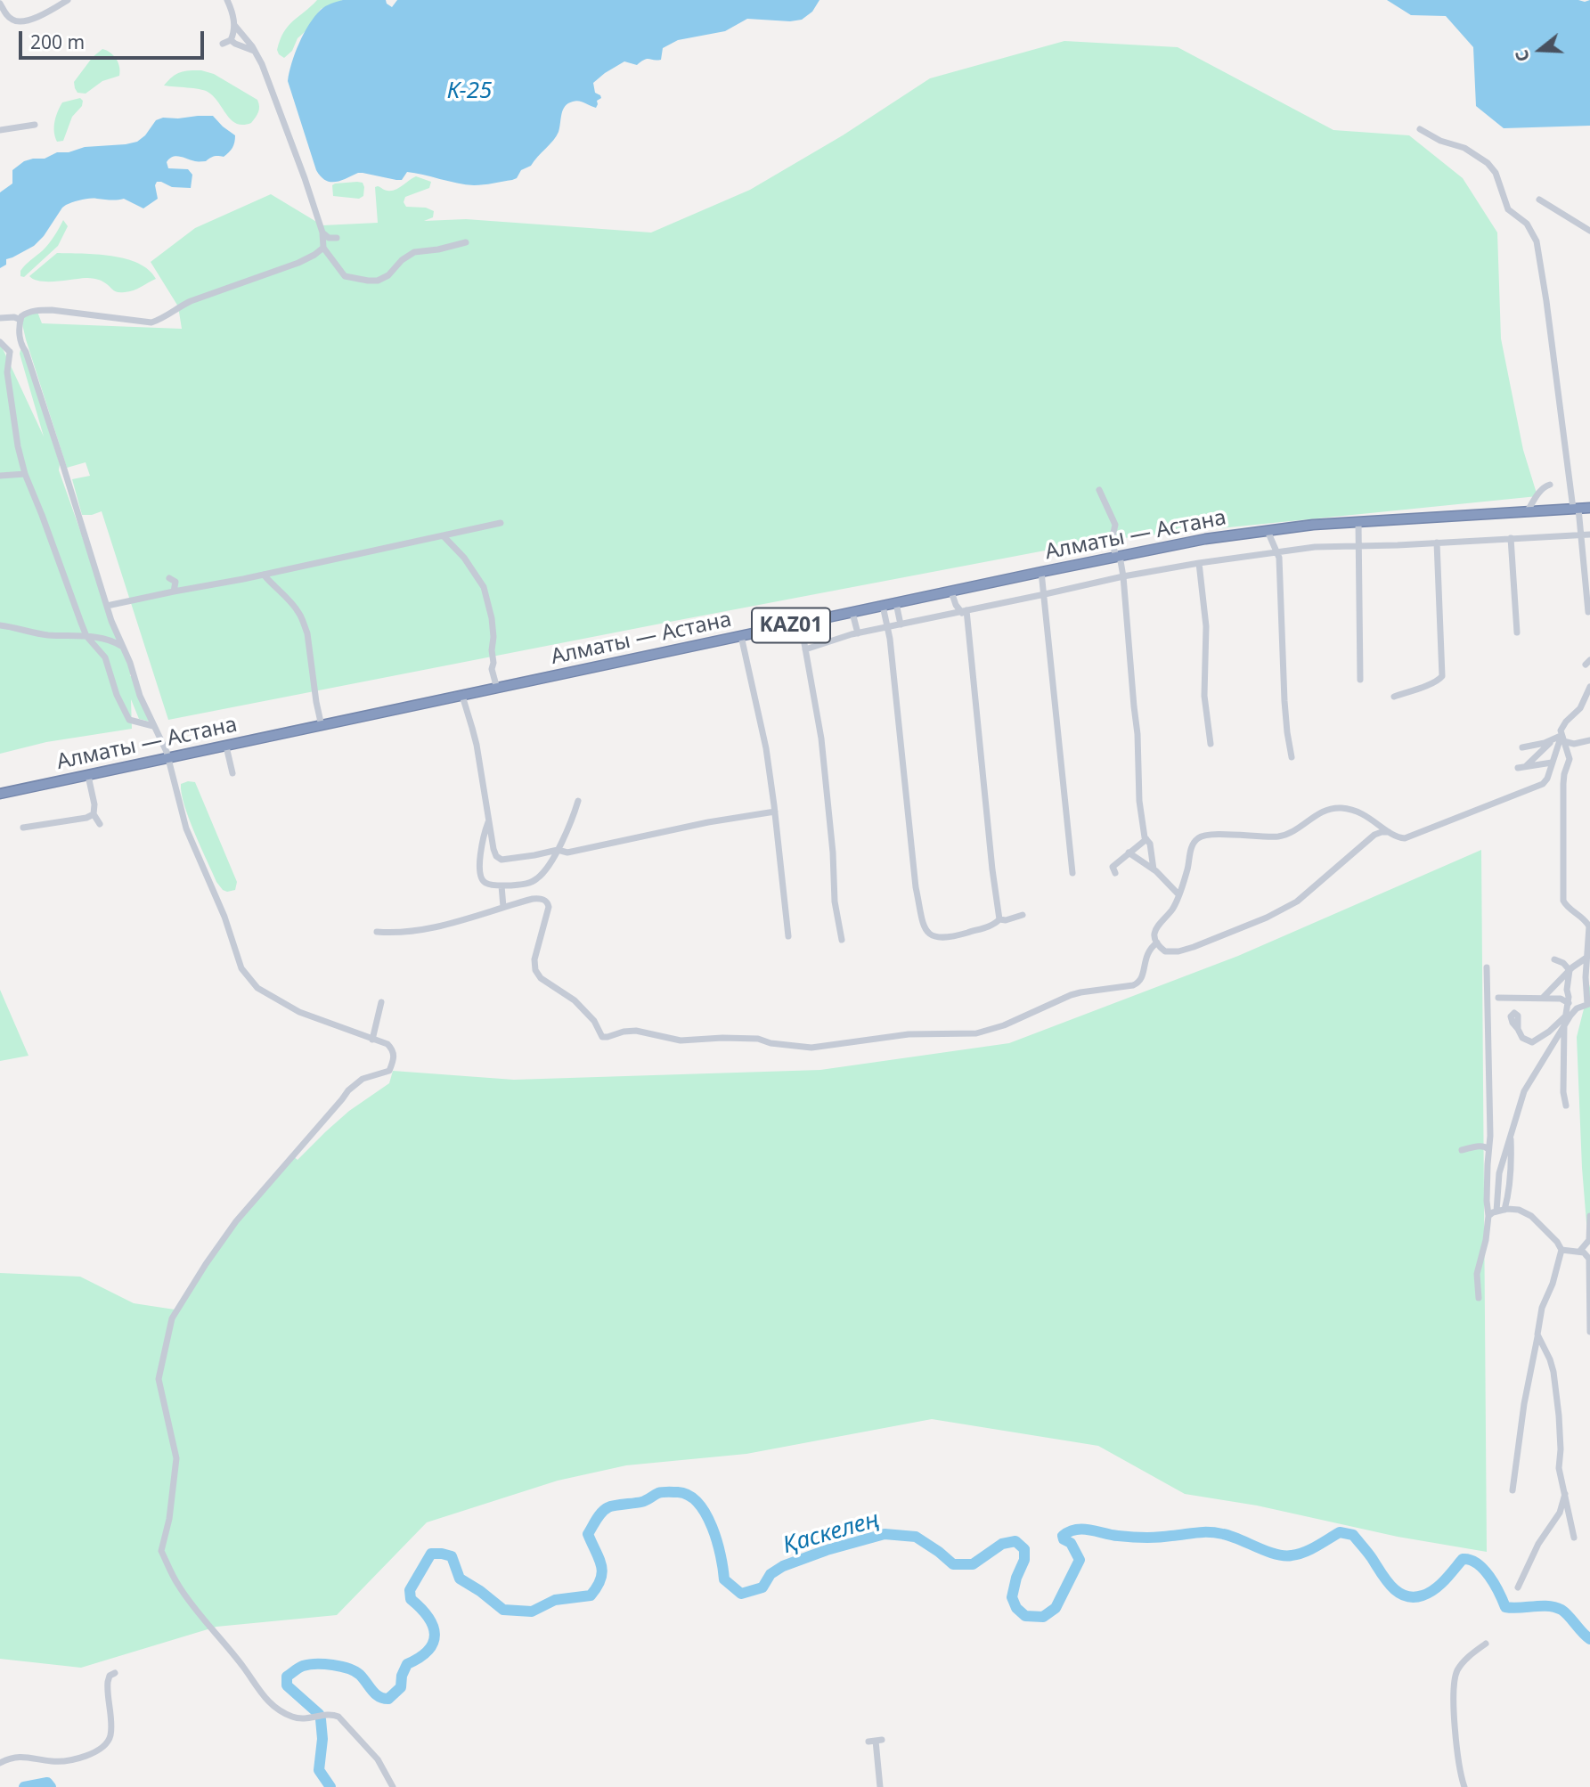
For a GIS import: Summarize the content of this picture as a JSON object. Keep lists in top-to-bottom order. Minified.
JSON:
{"streets":{"highway":["Алматы — Астана","KАZ01"]},"water":["К-25","Қаскелең"],"scale_bar":"200 m","north":"left"}
